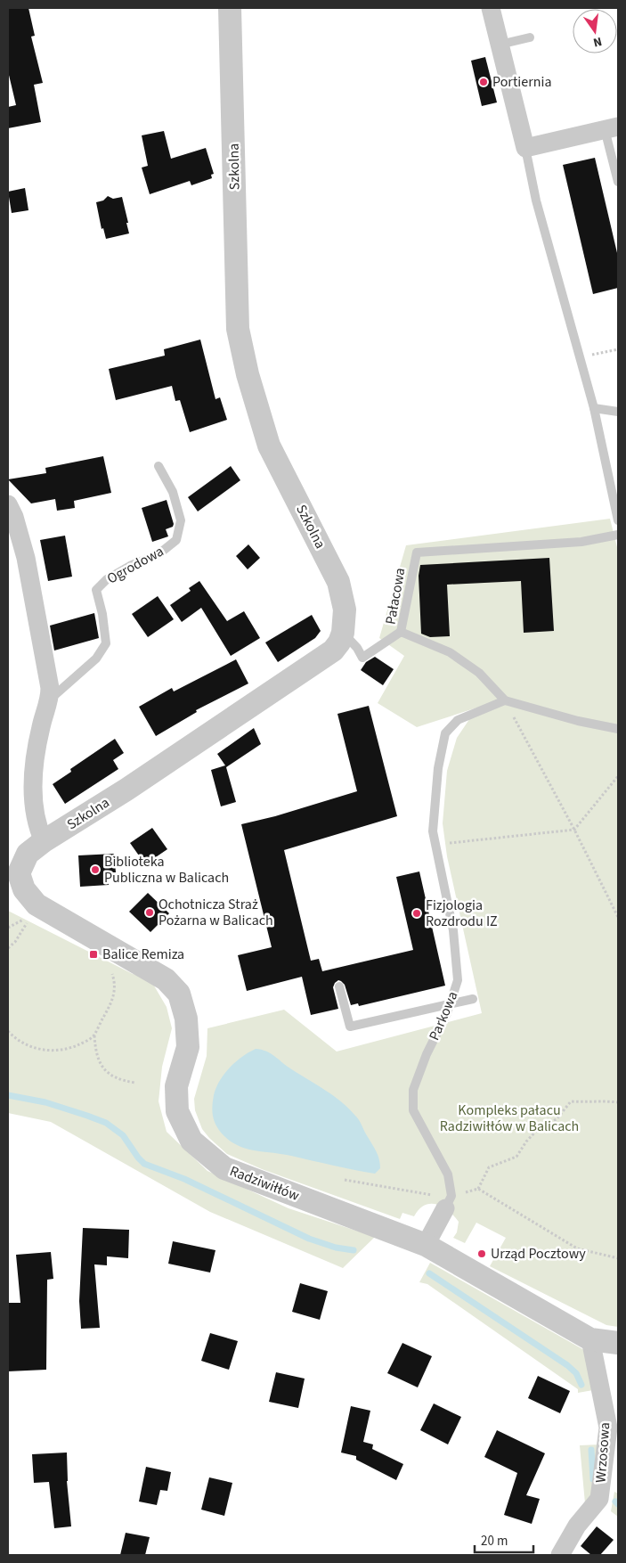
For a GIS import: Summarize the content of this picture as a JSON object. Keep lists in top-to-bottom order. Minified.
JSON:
{"streets":{"street":["Szkolna","Radziwiłłów","Wrzosowa"],"lane":["Ogrodowa","Pałacowa","Parkowa"]},"crossings":[["Szkolna","Radziwiłłów"],["Pałacowa","Parkowa"],["Radziwiłłów","Wrzosowa"]],"parks":["Kompleks pałacu Radziwiłłów w Balicach"],"places":{"other":["Portiernia","Biblioteka Publiczna w Balicach","Ochotnicza Straż Pożarna w Balicach","Fizjologia Rozdrodu IZ","Urząd Pocztowy"],"transit":["Balice Remiza"]},"scale_bar":"20 m","north":"bottom"}
